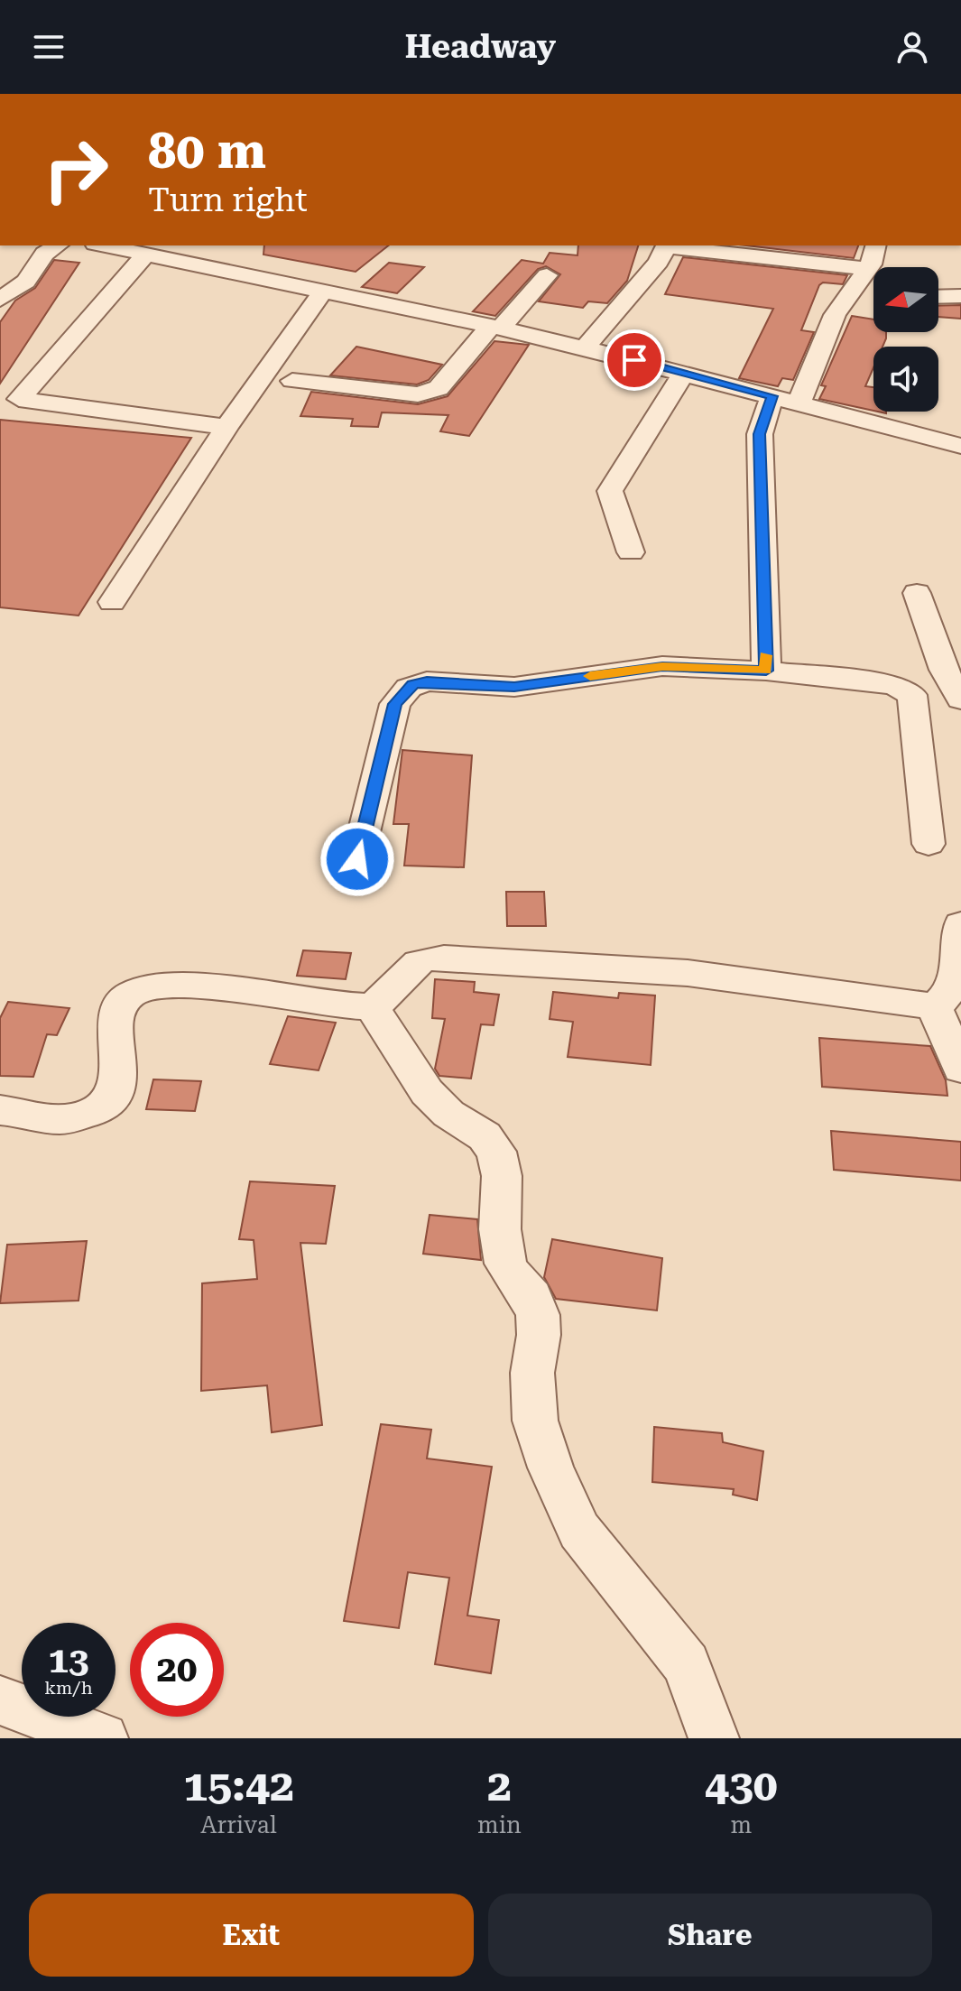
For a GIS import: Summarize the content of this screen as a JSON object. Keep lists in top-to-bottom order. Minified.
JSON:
{"north":"left","page":{"header":"Headway","turn":["80 m","Turn right"],"speed":"13 km/h","limit":"20","eta":["15:42","Arrival","2","min","430","m"],"buttons":["Exit","Share"]}}
